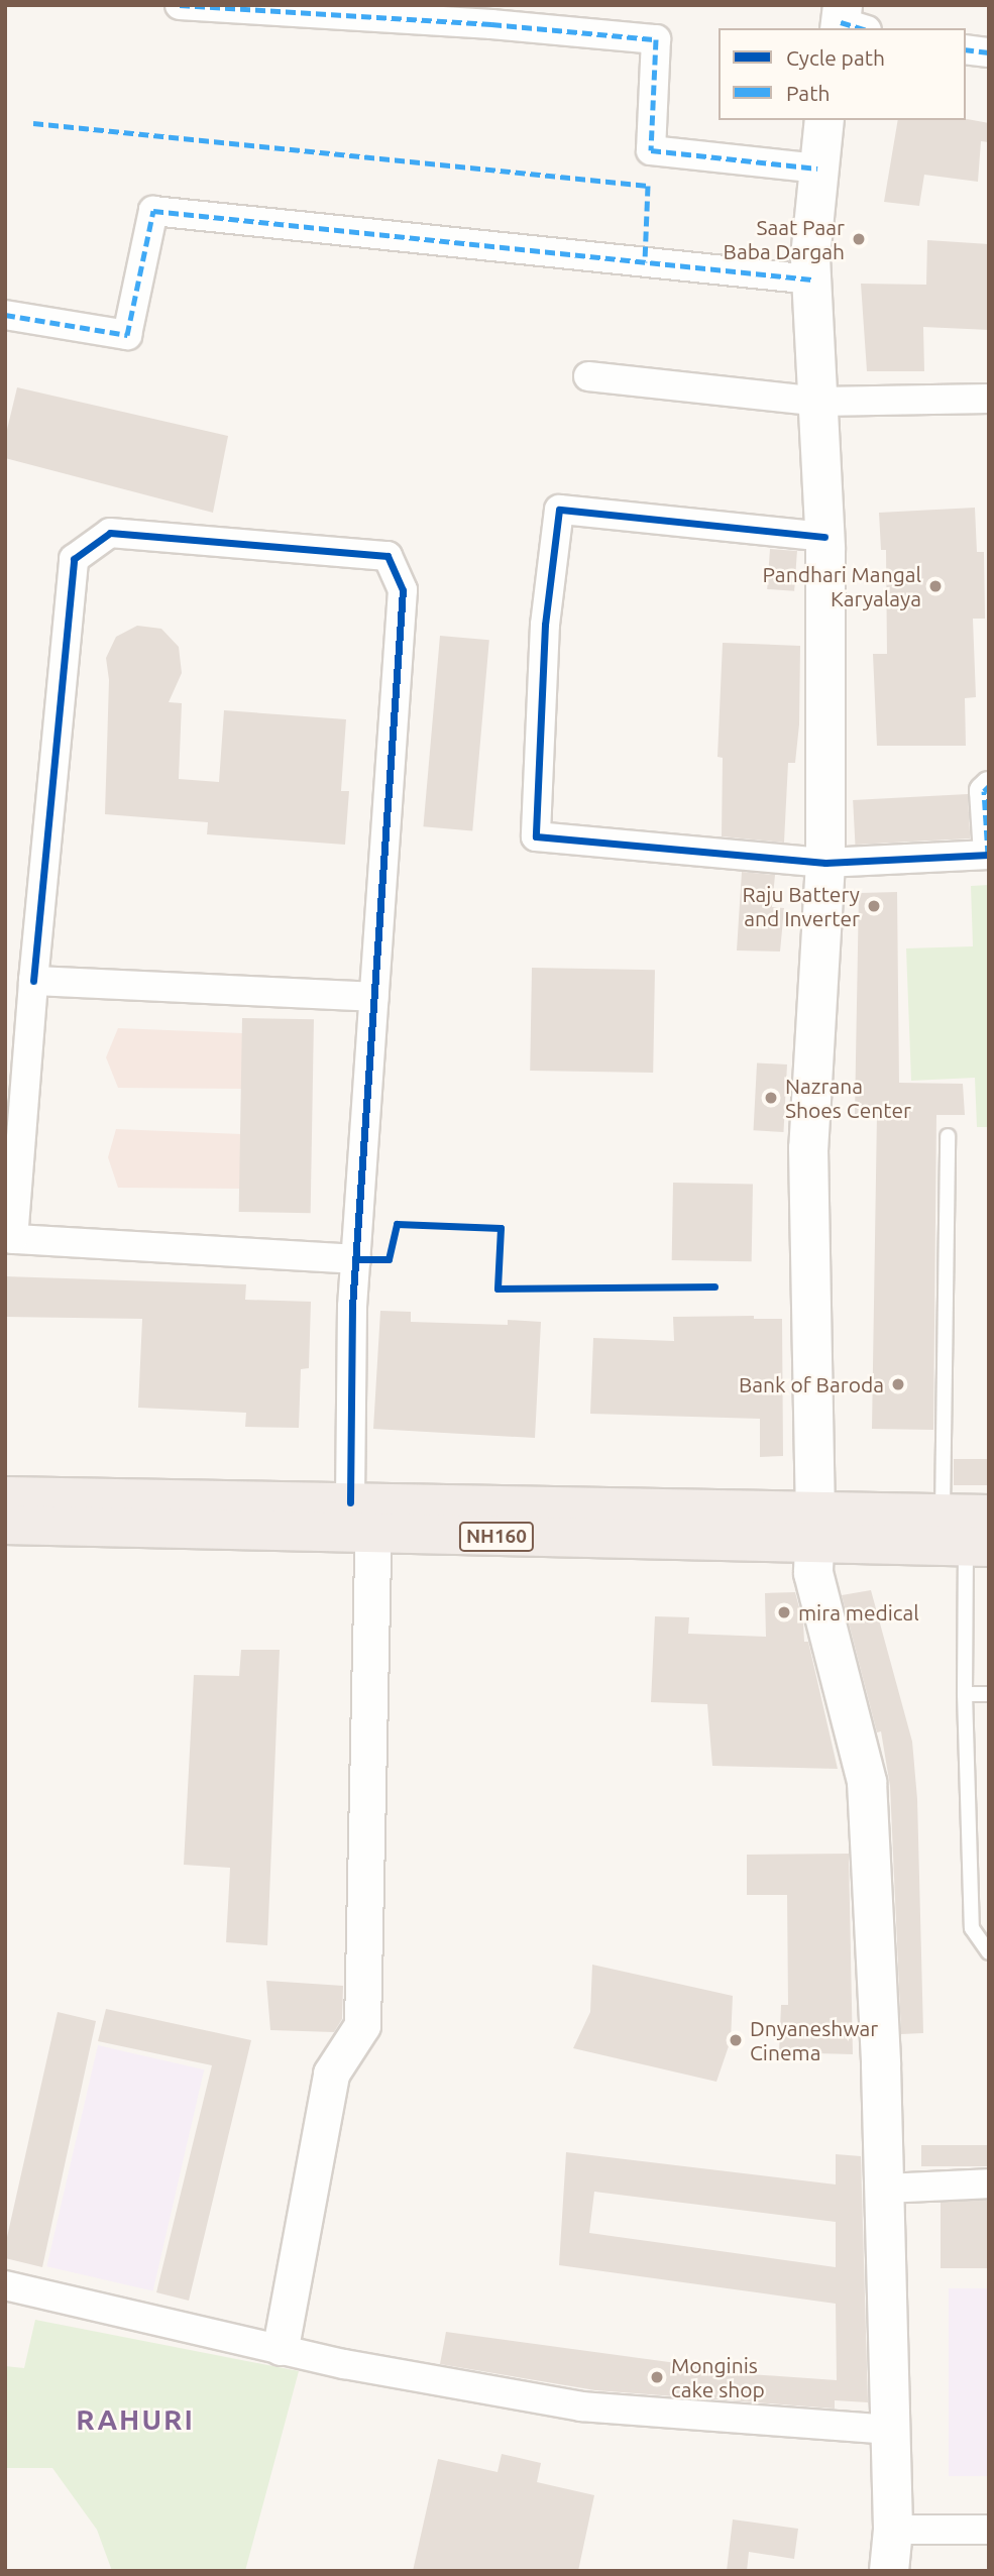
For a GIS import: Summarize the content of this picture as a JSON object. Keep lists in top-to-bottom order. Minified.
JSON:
{"streets":{"highway":["NH160"]},"districts":["RAHURI"],"places":["Saat Paar Baba Dargah","Pandhari Mangal Karyalaya","Raju Battery and Inverter","Nazrana Shoes Center","Bank of Baroda","mira medical","Dnyaneshwar Cinema","Monginis cake shop"],"legend":["Cycle path","Path"]}
